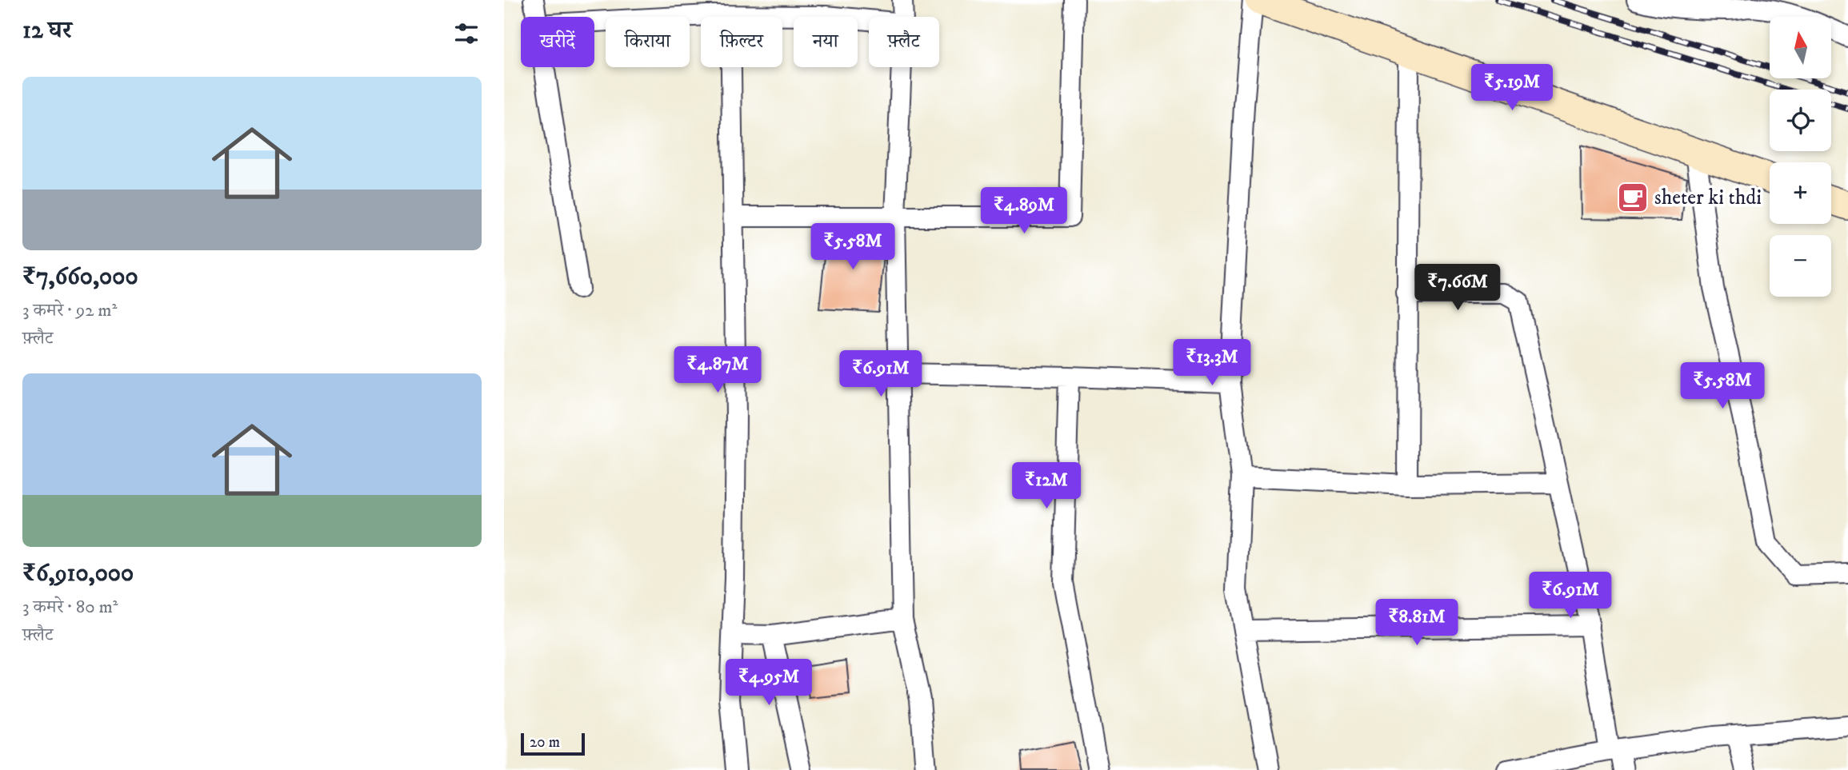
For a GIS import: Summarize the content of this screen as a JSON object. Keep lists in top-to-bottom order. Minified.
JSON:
{"places":{"cafe":["sheter ki thdi"]},"scale_bar":"20 m","north":"top","page":{"heading":"12 घर","map_buttons":["+","−"],"chip":["खरीदें","किराया","फ़िल्टर","नया","फ़्लैट"],"price":["₹5.19M","₹4.89M","₹5.58M","₹7.66M","₹13.3M","₹4.87M","₹6.91M","₹5.58M","₹12M","₹6.91M","₹8.81M","₹4.95M"],"list":[{"name":"₹7,660,000","note":"3 कमरे · 92 m² · फ़्लैट"},{"name":"₹6,910,000","note":"3 कमरे · 80 m² · फ़्लैट"}],"scale":"20 m"}}
